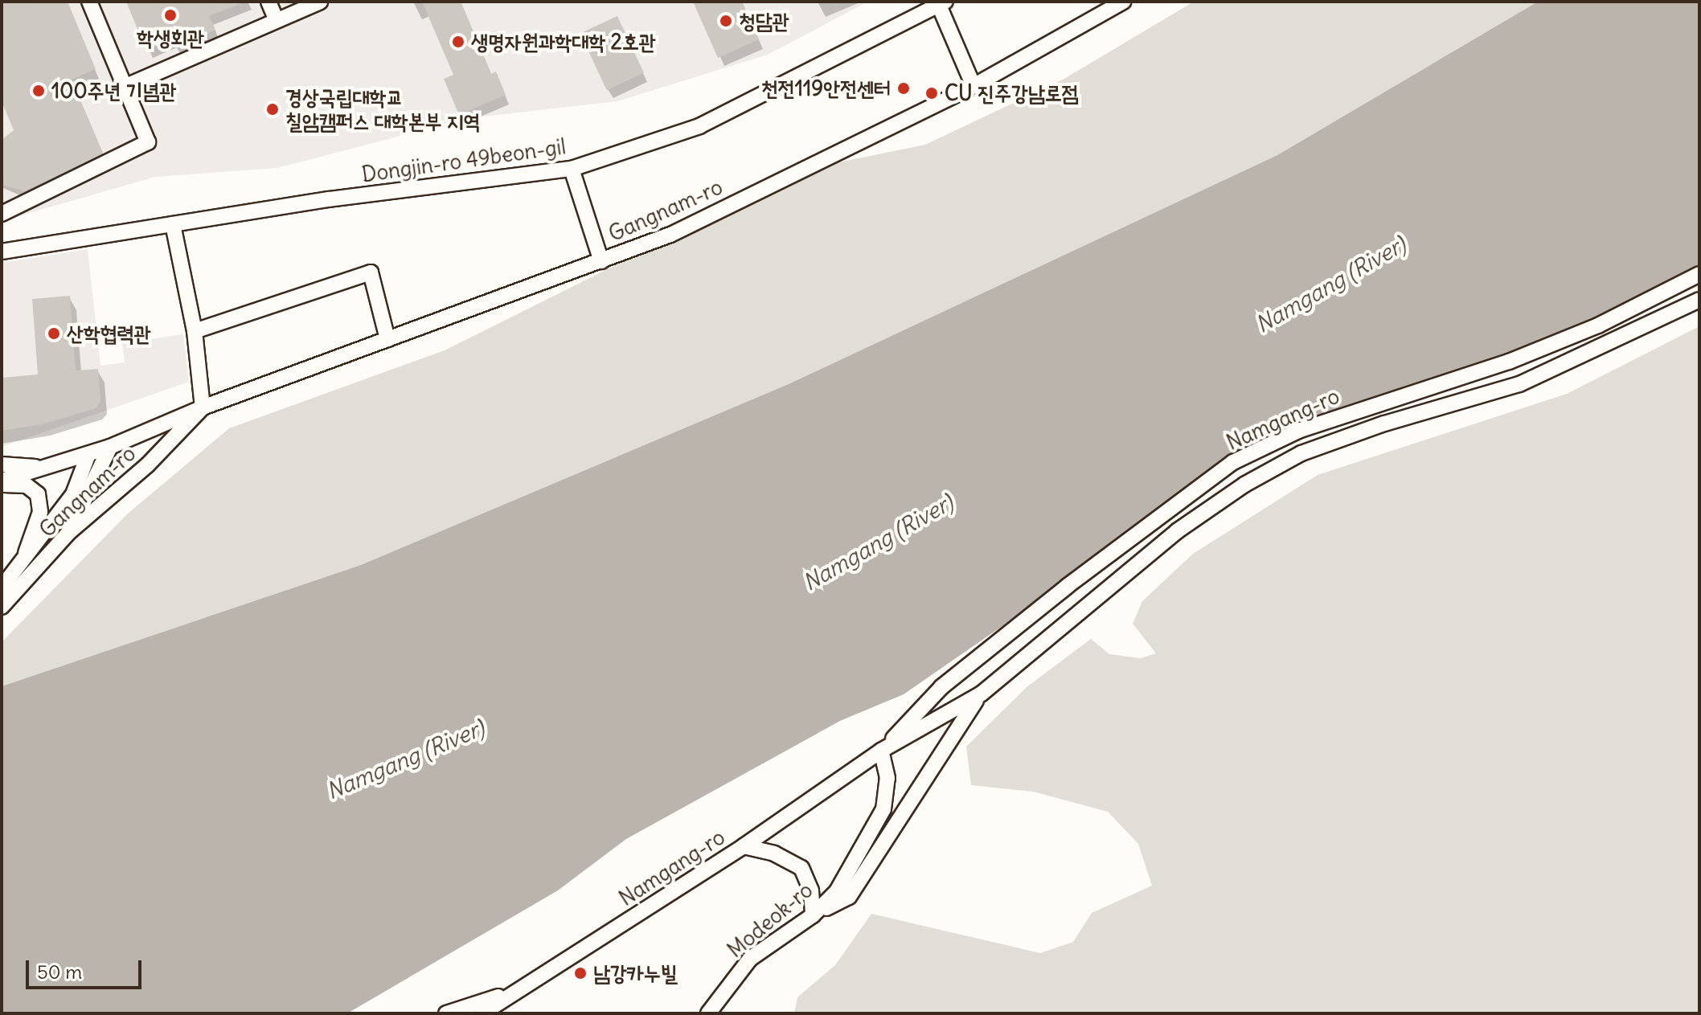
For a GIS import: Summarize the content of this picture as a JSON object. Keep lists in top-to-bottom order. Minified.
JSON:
{"streets":{"street":["Dongjin-ro 49beon-gil","Gangnam-ro","Namgang-ro","Modeok-ro"]},"crossings":[["Namgang-ro","Modeok-ro"]],"water":["Namgang (River)"],"places":["학생회관","청담관","생명자원과학대학 2호관","천전119안전센터","100주년 기념관","CU 진주강남로점","경상국립대학교 칠암캠퍼스 대학본부 지역","산학협력관","남강카누빌"],"scale_bar":"50 m"}
